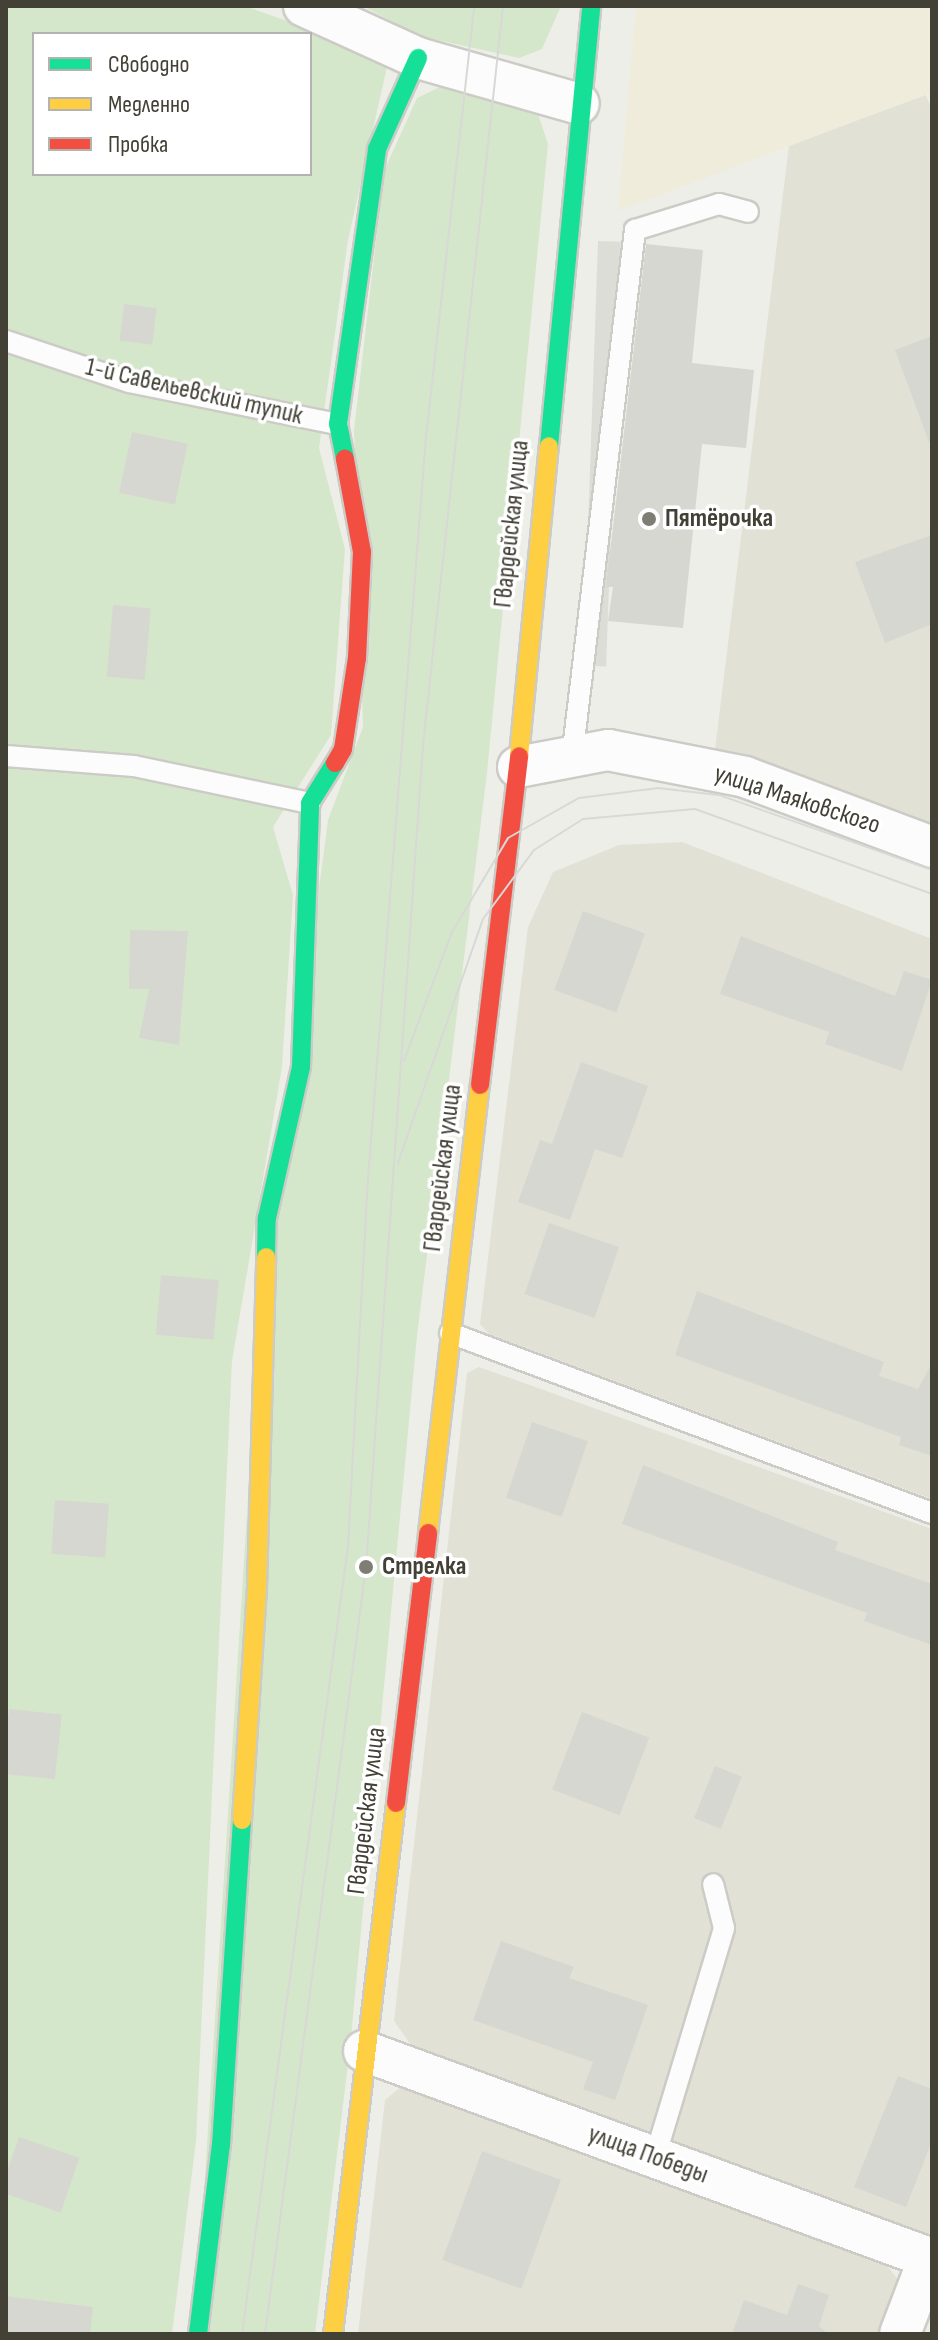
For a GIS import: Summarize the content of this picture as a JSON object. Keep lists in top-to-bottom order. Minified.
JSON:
{"streets":{"main road":["Гвардейская улица"],"street":["улица Маяковского","улица Победы"],"lane":["1-й Савельевский тупик"]},"crossings":[["Гвардейская улица","улица Маяковского"],["Гвардейская улица","улица Победы"]],"places":["Пятёрочка","Стрелка"],"legend":["Свободно","Медленно","Пробка"]}
